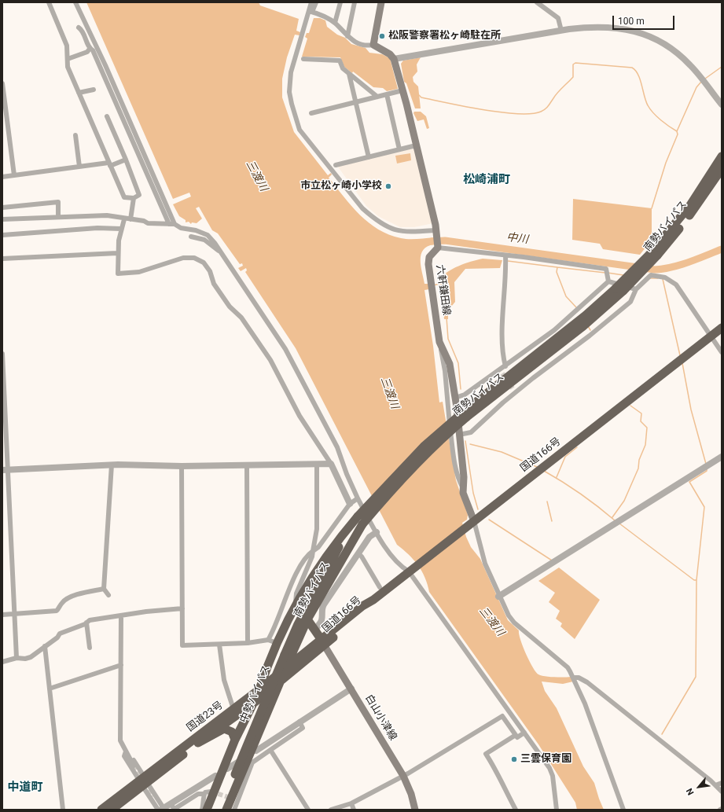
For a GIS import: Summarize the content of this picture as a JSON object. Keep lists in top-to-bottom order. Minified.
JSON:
{"streets":{"highway":["南勢バイパス","国道166号","中勢バイパス","国道23号"],"main road":["六軒鎌田線","白山小津線"]},"crossings":[["南勢バイパス","中勢バイパス"],["南勢バイパス","国道23号"],["六軒鎌田線","国道166号"],["国道166号","国道23号"],["国道166号","白山小津線"],["国道23号","白山小津線"]],"districts":["松崎浦町","中道町"],"water":["三渡川","中川"],"places":["松阪警察署松ヶ崎駐在所","市立松ヶ崎小学校","三雲保育園"],"scale_bar":"100 m","north":"bottom left"}
